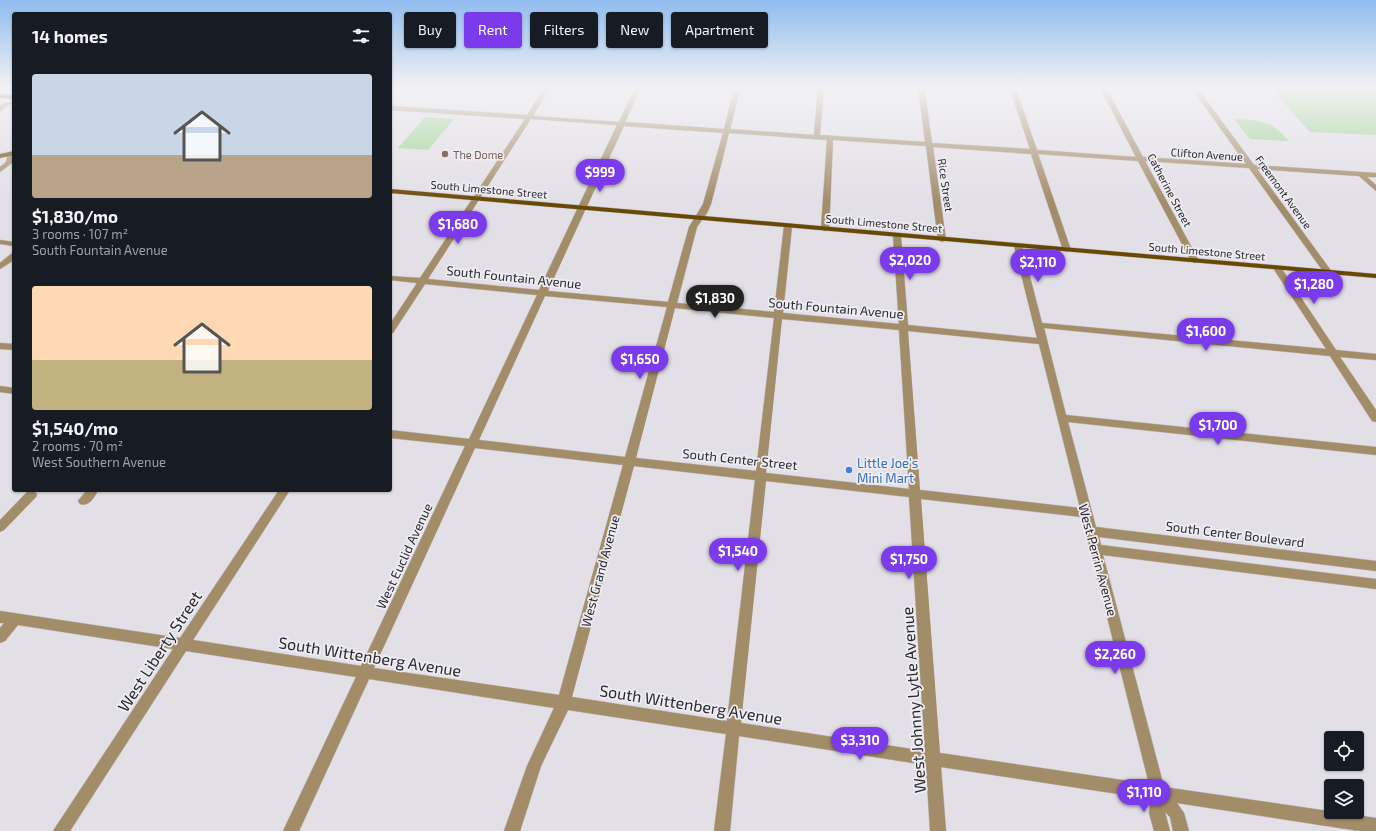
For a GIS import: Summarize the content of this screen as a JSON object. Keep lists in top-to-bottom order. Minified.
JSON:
{"streets":{"main road":["South Limestone Street"],"street":["Clifton Avenue","Rice Street","Catherine Street","Freemont Avenue","South Fountain Avenue","South Center Street","South Center Boulevard","West Euclid Avenue","West Perrin Avenue","West Grand Avenue","West Liberty Street","South Wittenberg Avenue","West Johnny Lytle Avenue"]},"crossings":[["Clifton Avenue","Rice Street"],["Clifton Avenue","Catherine Street"],["Clifton Avenue","Freemont Avenue"],["Clifton Avenue","West Grand Avenue"],["Rice Street","South Limestone Street"],["South Limestone Street","Catherine Street"],["South Limestone Street","Freemont Avenue"],["South Limestone Street","West Euclid Avenue"],["South Limestone Street","West Perrin Avenue"],["South Limestone Street","West Grand Avenue"],["South Limestone Street","West Johnny Lytle Avenue"],["South Fountain Avenue","West Euclid Avenue"],["South Fountain Avenue","West Perrin Avenue"],["South Fountain Avenue","West Grand Avenue"],["South Fountain Avenue","West Johnny Lytle Avenue"],["South Center Street","West Euclid Avenue"],["South Center Street","West Perrin Avenue"],["South Center Street","West Grand Avenue"],["South Center Street","West Johnny Lytle Avenue"],["South Center Boulevard","West Perrin Avenue"],["West Euclid Avenue","South Wittenberg Avenue"],["West Perrin Avenue","South Wittenberg Avenue"],["West Grand Avenue","South Wittenberg Avenue"],["West Liberty Street","South Wittenberg Avenue"],["South Wittenberg Avenue","West Johnny Lytle Avenue"]],"places":["The Dome","Little Joe's Mini Mart"],"page":{"chip":["Buy","Rent","Filters","New","Apartment"],"heading":"14 homes","list":[{"name":"$1,830/mo","note":"3 rooms · 107 m² · South Fountain Avenue"},{"name":"$1,540/mo","note":"2 rooms · 70 m² · West Southern Avenue"}],"price":["$999","$1,680","$2,020","$2,110","$1,280","$1,830","$1,600","$1,650","$1,700","$1,540","$1,750","$2,260","$3,310","$1,110"]}}
